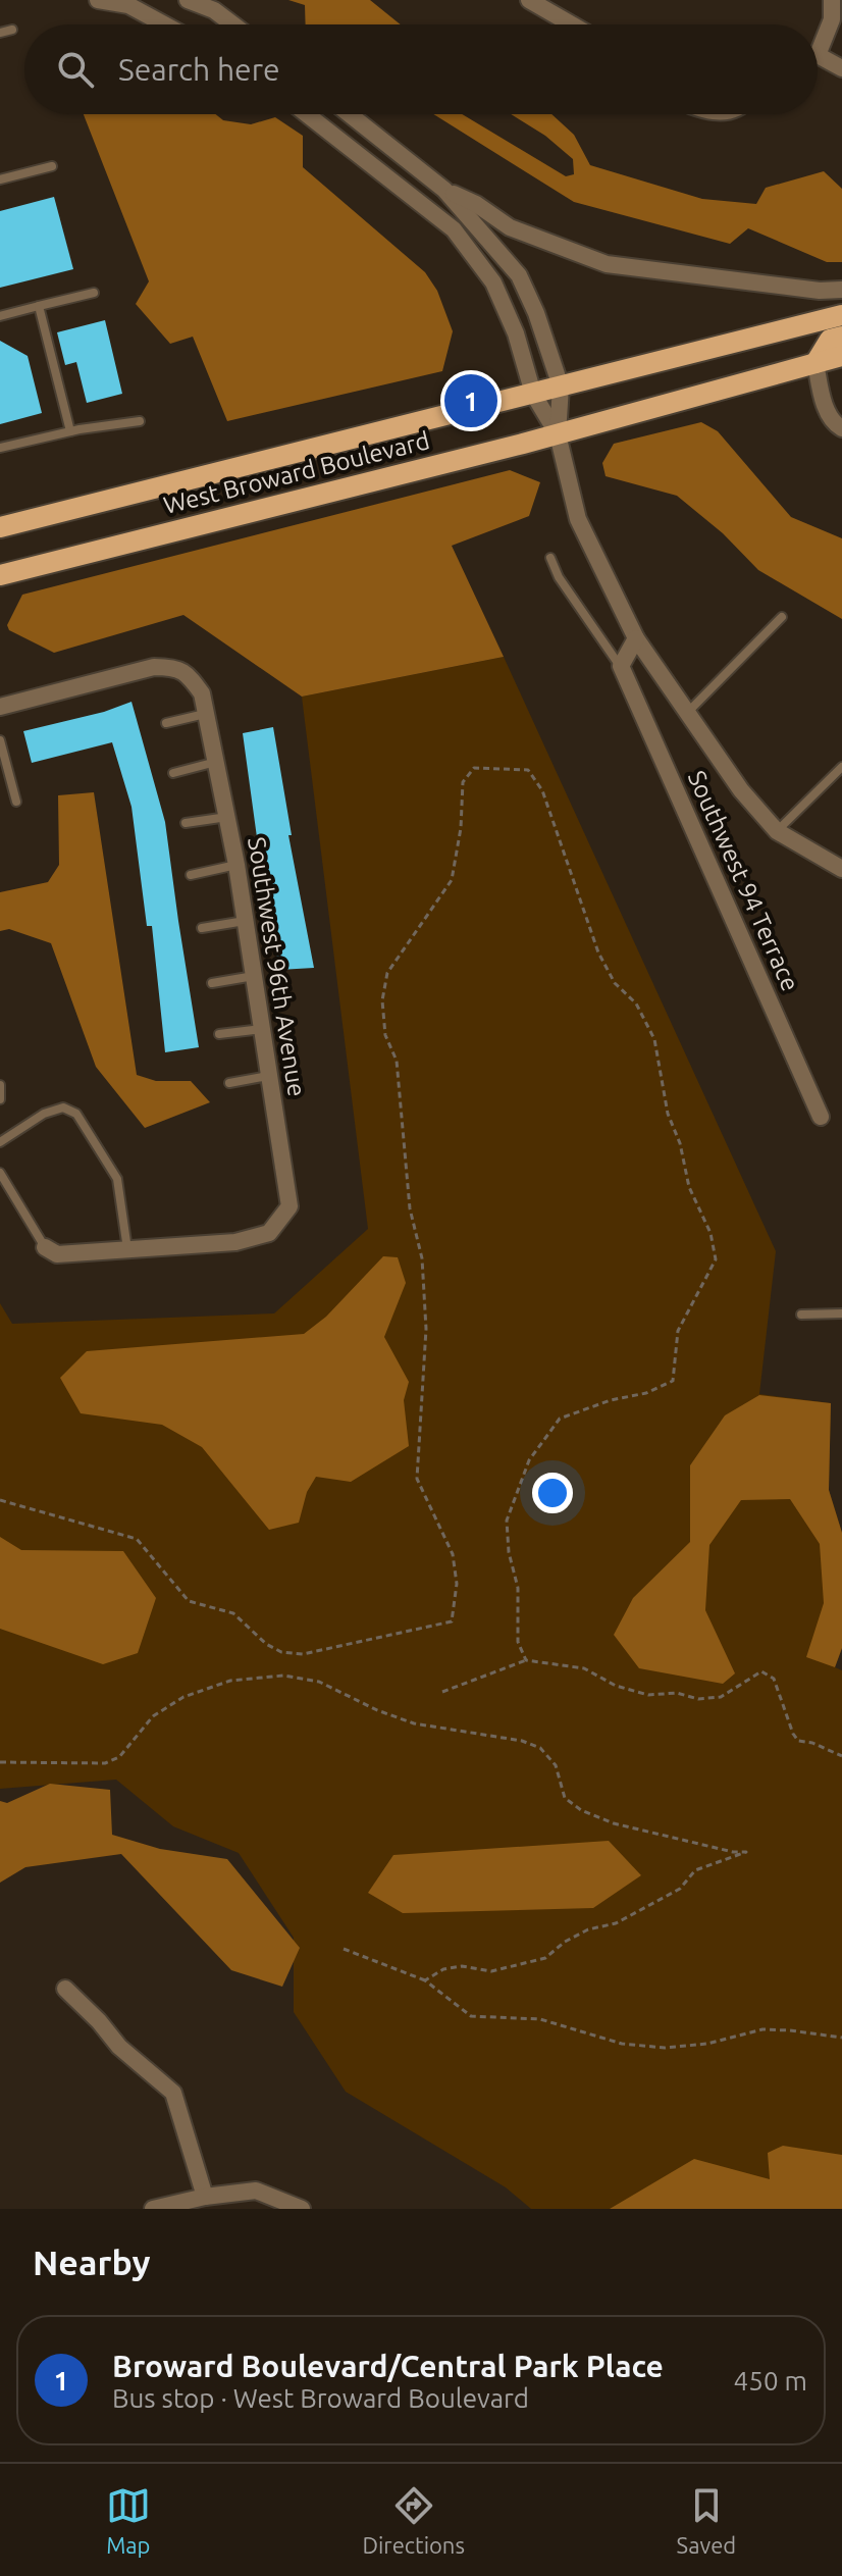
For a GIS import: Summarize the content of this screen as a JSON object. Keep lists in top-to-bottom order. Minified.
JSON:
{"streets":{"main road":["West Broward Boulevard"],"street":["Southwest 94 Terrace","Southwest 96th Avenue"]},"page":{"search":"Search here","pins":"1","heading":"Nearby","list":[{"mark":"1","name":"Broward Boulevard/Central Park Place","note":"Bus stop · West Broward Boulevard","value":"450 m"}],"nav":["Map","Directions","Saved"]}}
